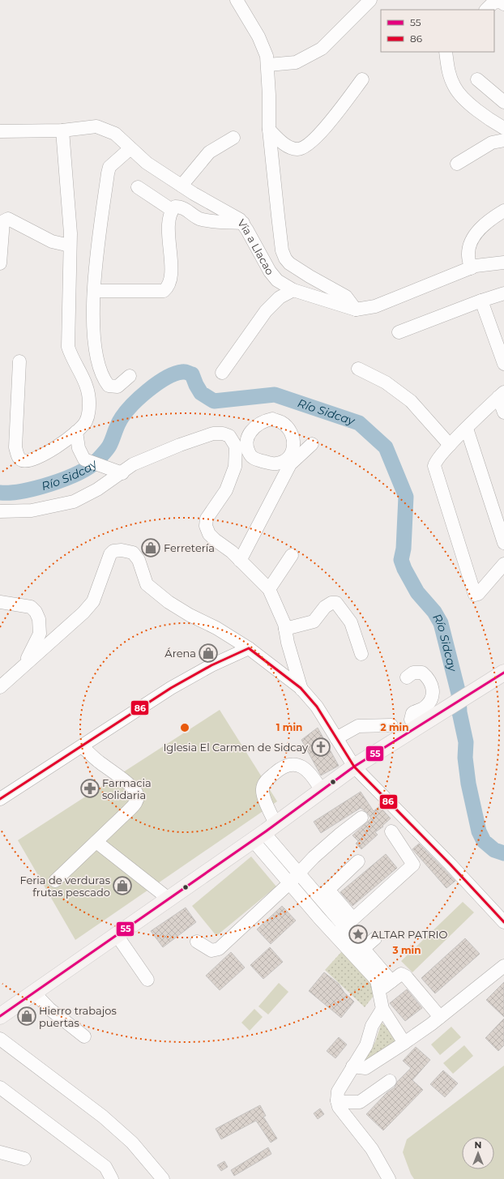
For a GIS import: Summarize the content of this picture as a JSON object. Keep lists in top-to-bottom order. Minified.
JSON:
{"streets":{"street":["Vía a Llacao"]},"water":["Río Sidcay"],"places":{"shop":["Ferretería","Árena","Feria de verduras frutas pescado","Hierro trabajos puertas"],"church":["Iglesia El Carmen de Sidcay"],"pharmacy":["Farmacia solidaria"],"place":["ALTAR PATRIO"]},"lines":["transit line 86","transit line 55"],"legend":["55","86"],"north":"top","rings":["1 min","2 min","3 min"]}
